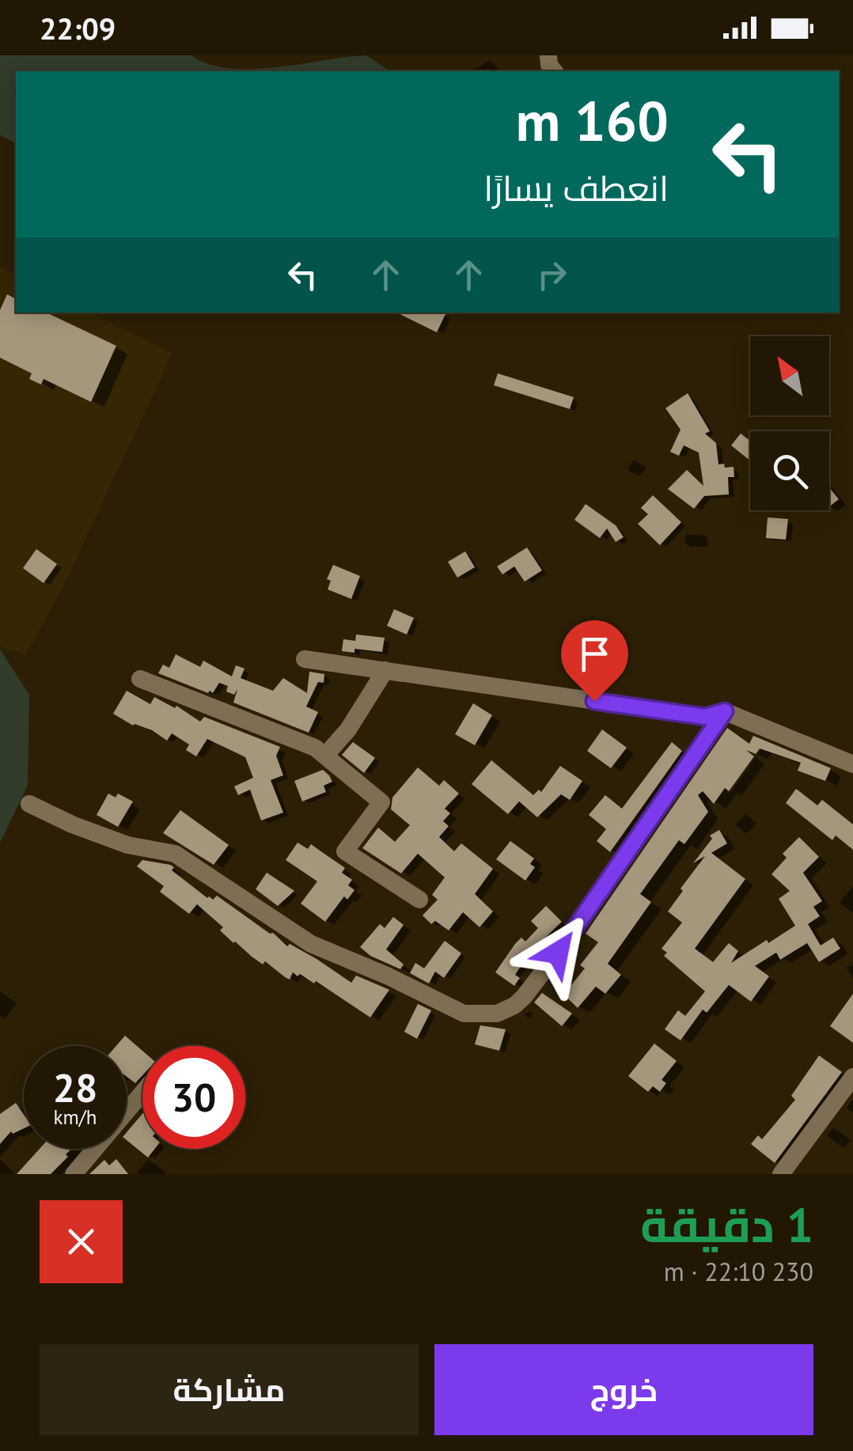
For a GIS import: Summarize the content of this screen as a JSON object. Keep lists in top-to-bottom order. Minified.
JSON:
{"north":"top left","page":{"status":"22:09","turn":["160 m","انعطف يسارًا"],"speed":"28 km/h","limit":"30","heading":["1 دقيقة","230 m · 22:10"],"buttons":["خروج","مشاركة"]}}
